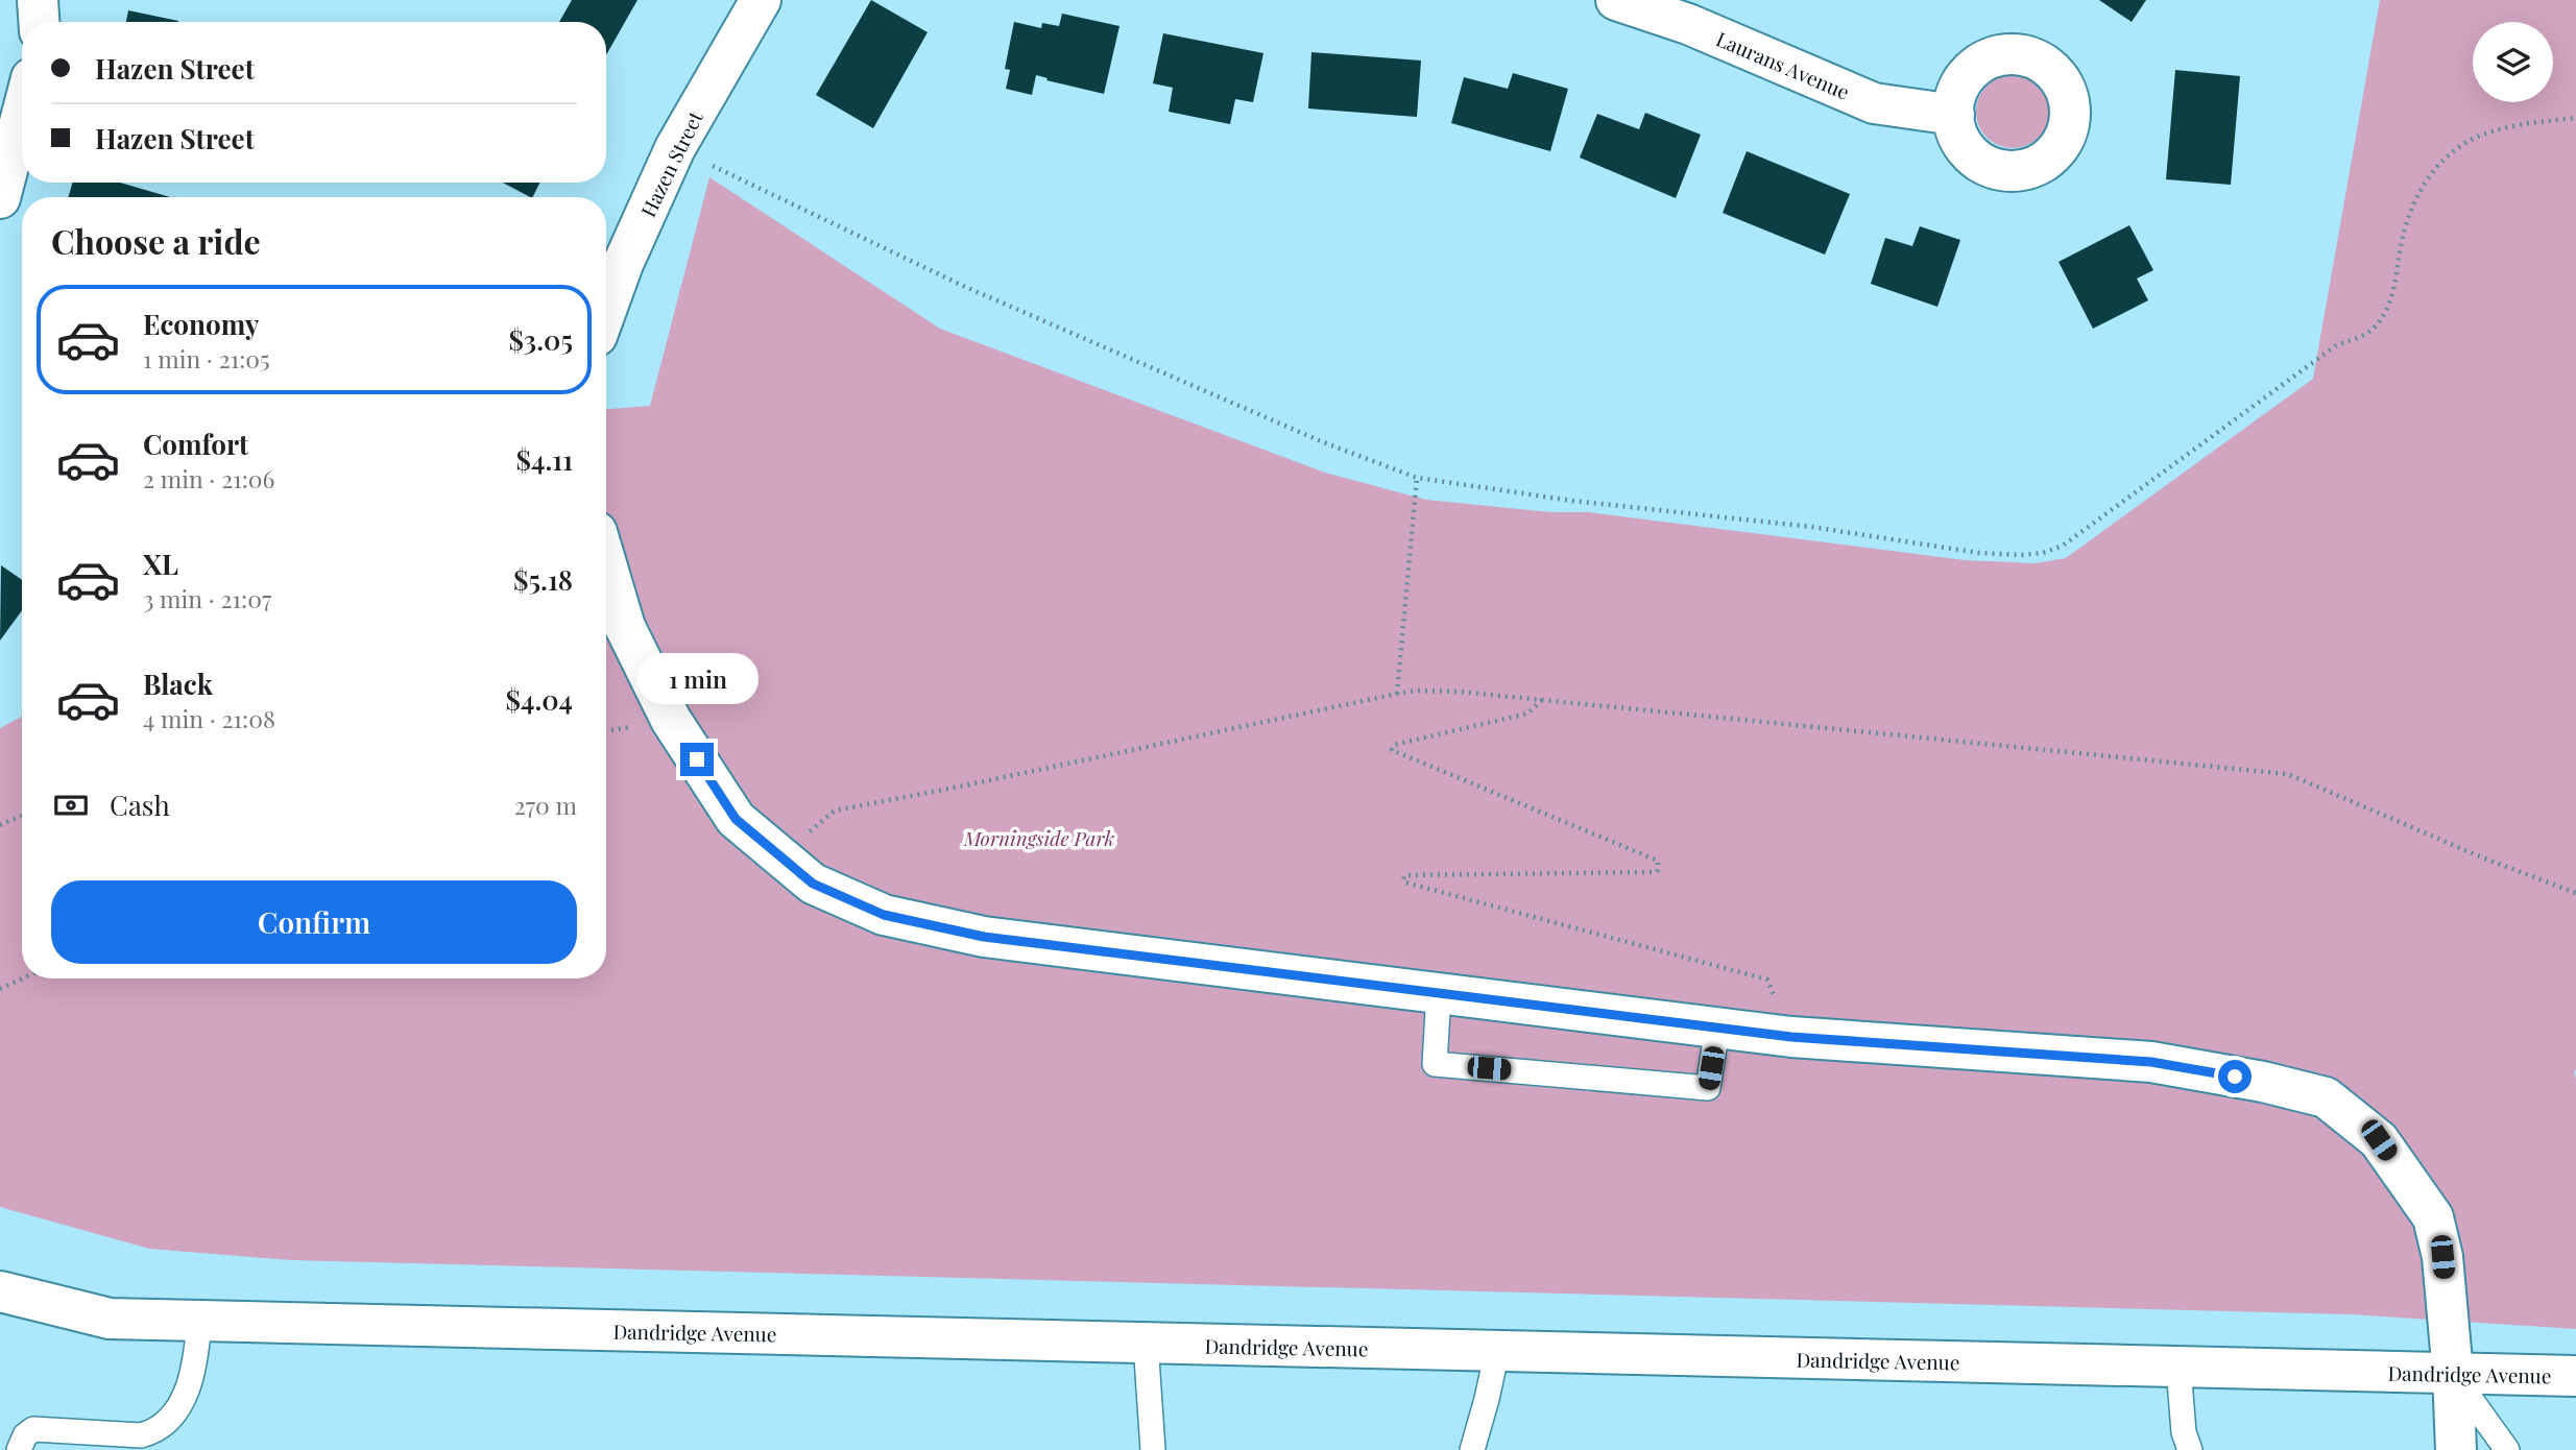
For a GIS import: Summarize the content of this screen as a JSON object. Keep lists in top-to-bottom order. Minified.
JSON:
{"streets":{"street":["Laurans Avenue","Hazen Street","Dandridge Avenue"]},"parks":["Morningside Park"],"page":{"banner":["Hazen Street","Hazen Street"],"heading":"Choose a ride","list":[{"name":"Economy","note":"1 min · 21:05","value":"$3.05"},{"name":"Comfort","note":"2 min · 21:06","value":"$4.11"},{"name":"XL","note":"3 min · 21:07","value":"$5.18"},{"name":"Black","note":"4 min · 21:08","value":"$4.04"}],"bubble":"1 min","pay":["Cash","270 m"],"buttons":"Confirm"}}
